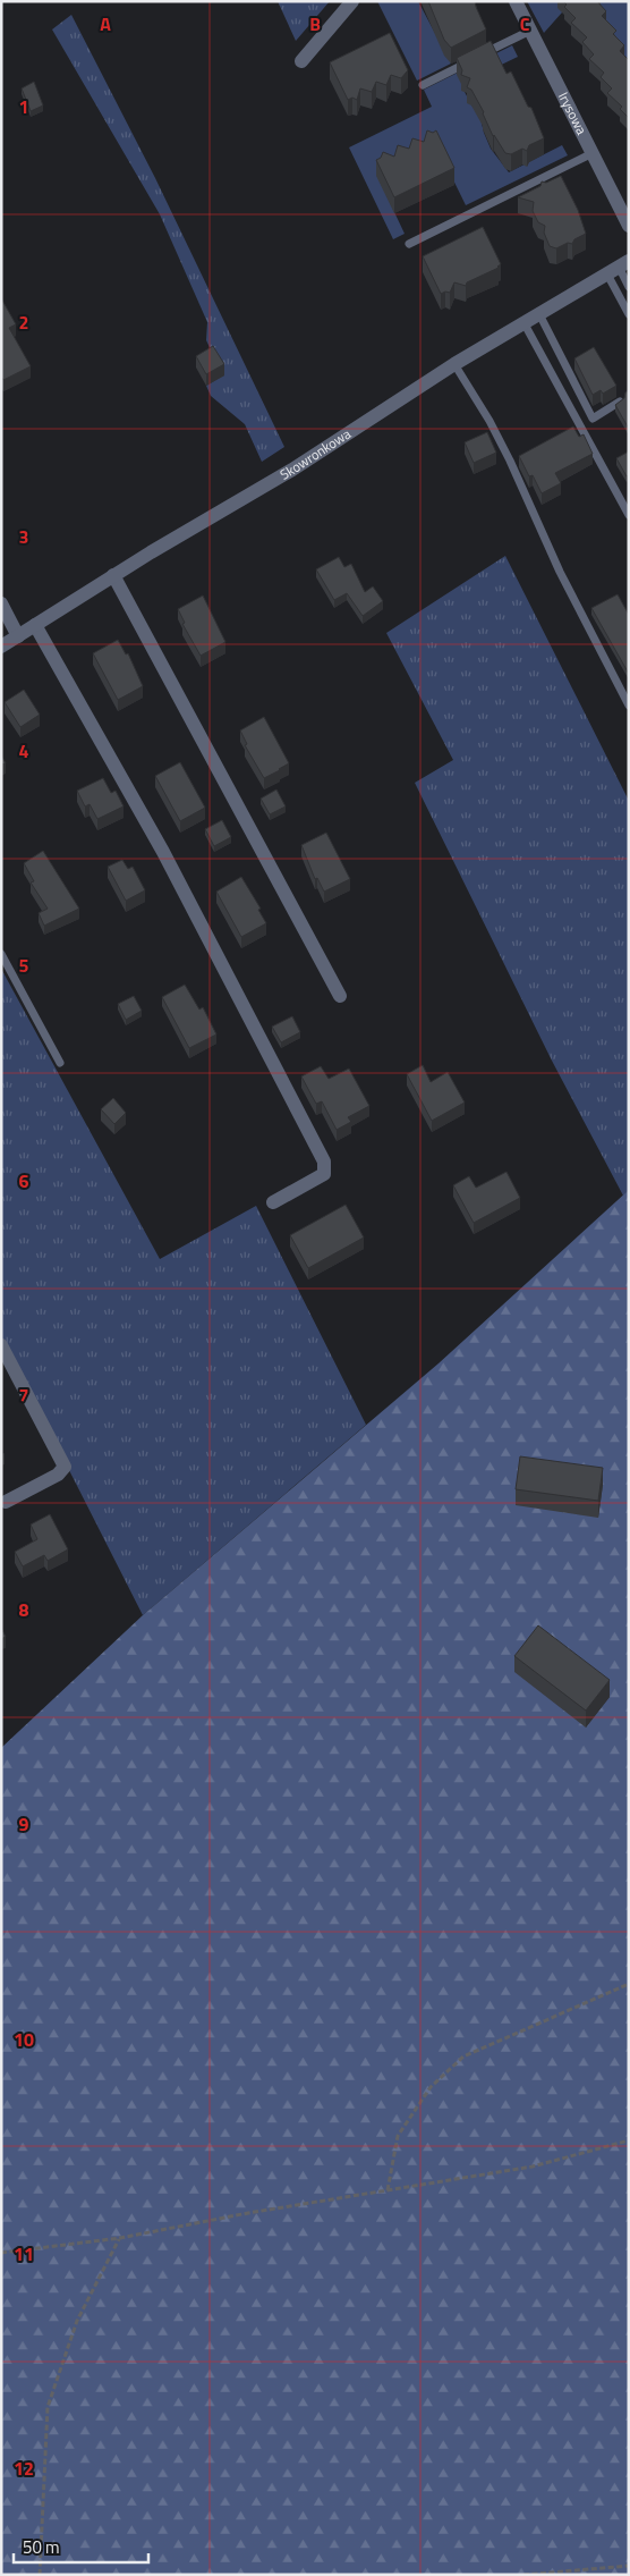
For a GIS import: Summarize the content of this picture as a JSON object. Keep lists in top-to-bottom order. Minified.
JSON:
{"streets":{"street":["Irysowa","Skowronkowa"]},"scale_bar":"50 m","grid":{"columns":["A","B","C"],"rows":["1","2","3","4","5","6","7","8","9","10","11","12"]}}
